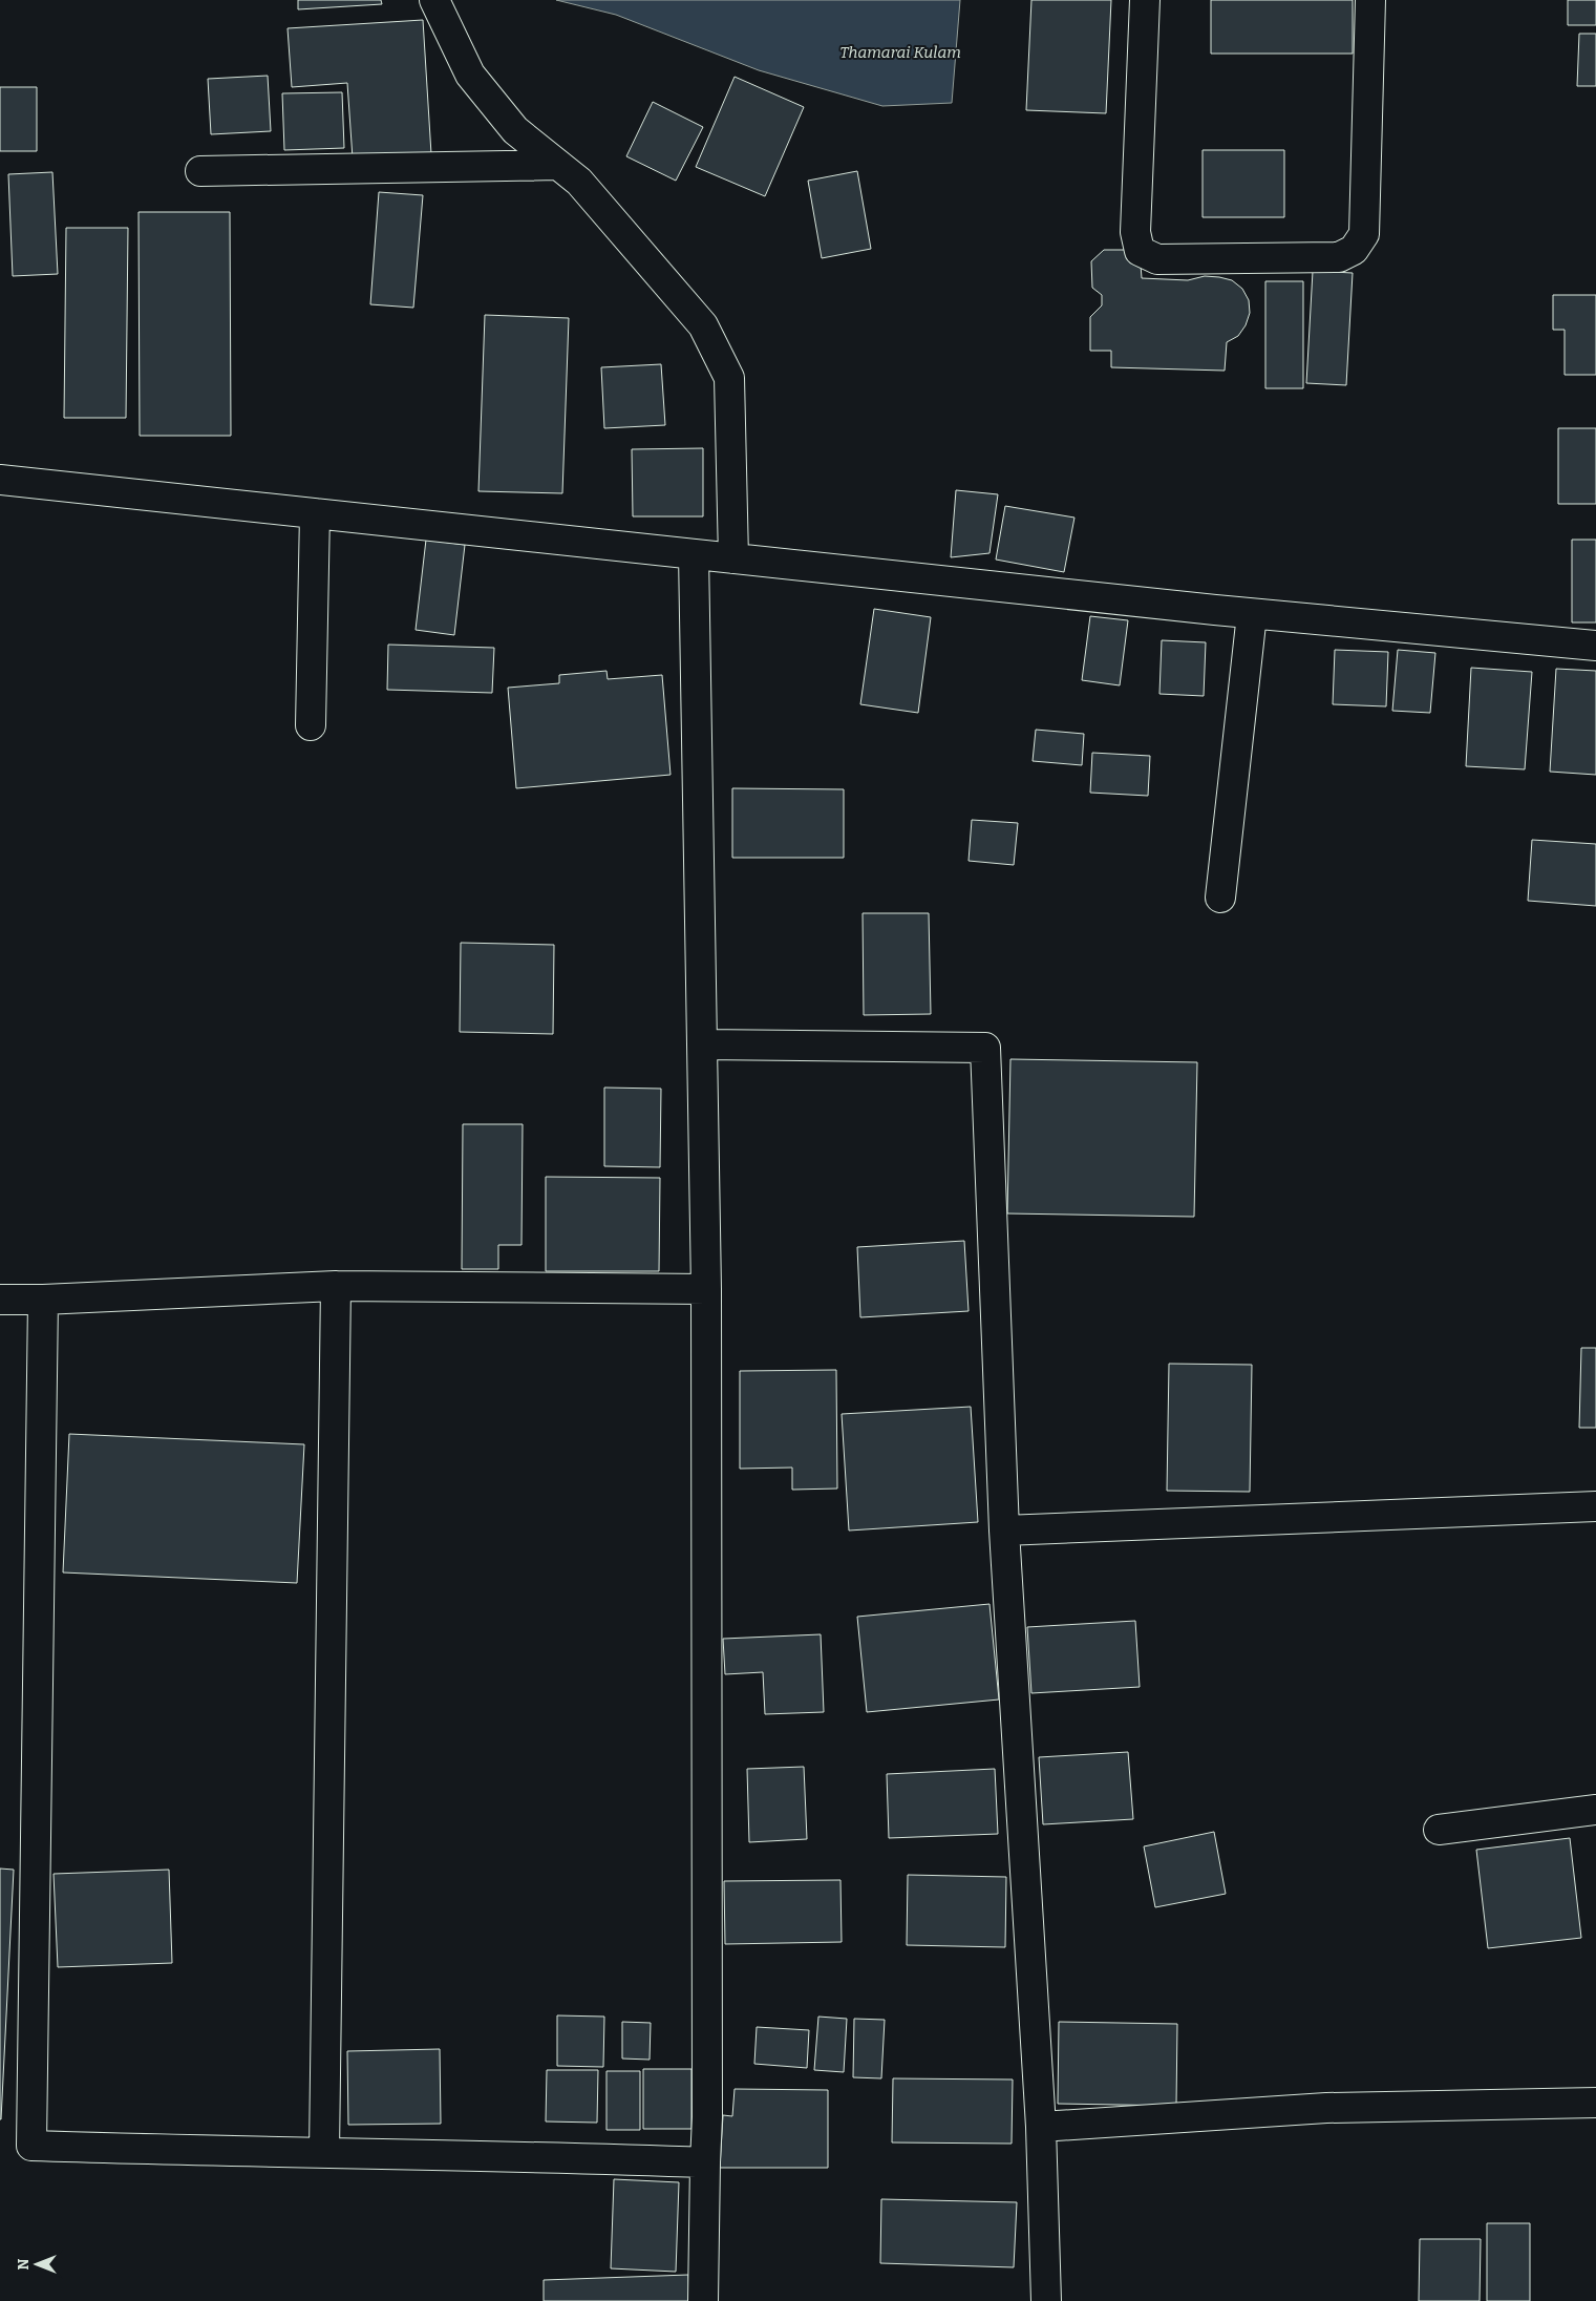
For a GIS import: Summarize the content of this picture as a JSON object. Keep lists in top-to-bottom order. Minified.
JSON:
{"water":["Thamarai Kulam"],"north":"left"}
